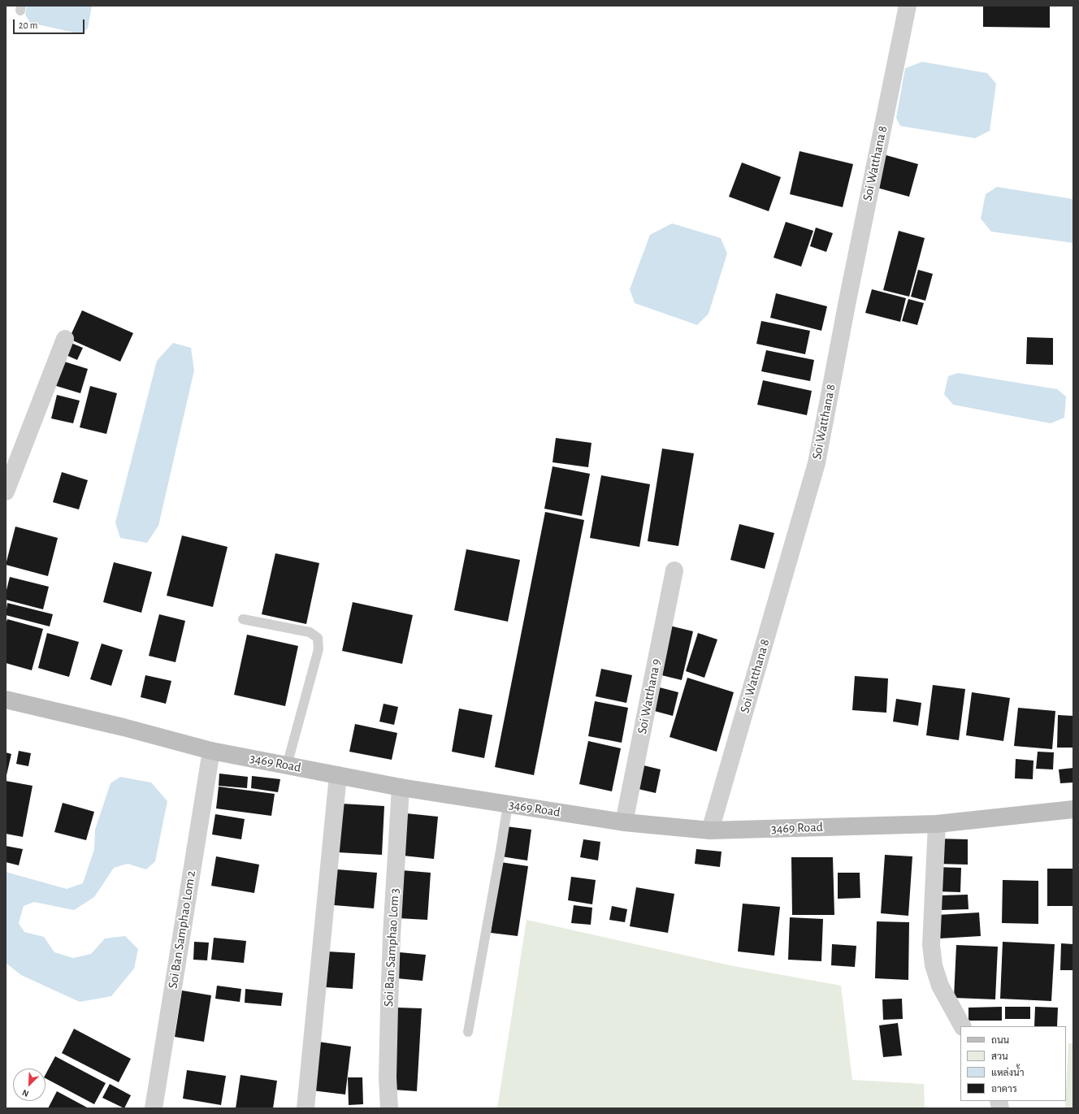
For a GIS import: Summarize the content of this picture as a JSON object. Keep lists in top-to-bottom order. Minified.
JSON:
{"streets":{"street":["Soi Watthana 8","Soi Watthana 9","3469 Road","Soi Ban Samphao Lom 2","Soi Ban Samphao Lom 3"]},"crossings":[["Soi Watthana 8","3469 Road"],["Soi Watthana 9","3469 Road"],["3469 Road","Soi Ban Samphao Lom 2"],["3469 Road","Soi Ban Samphao Lom 3"]],"legend":["ถนน","สวน","แหล่งน้ำ","อาคาร"],"scale_bar":"20 m","north":"bottom left"}
